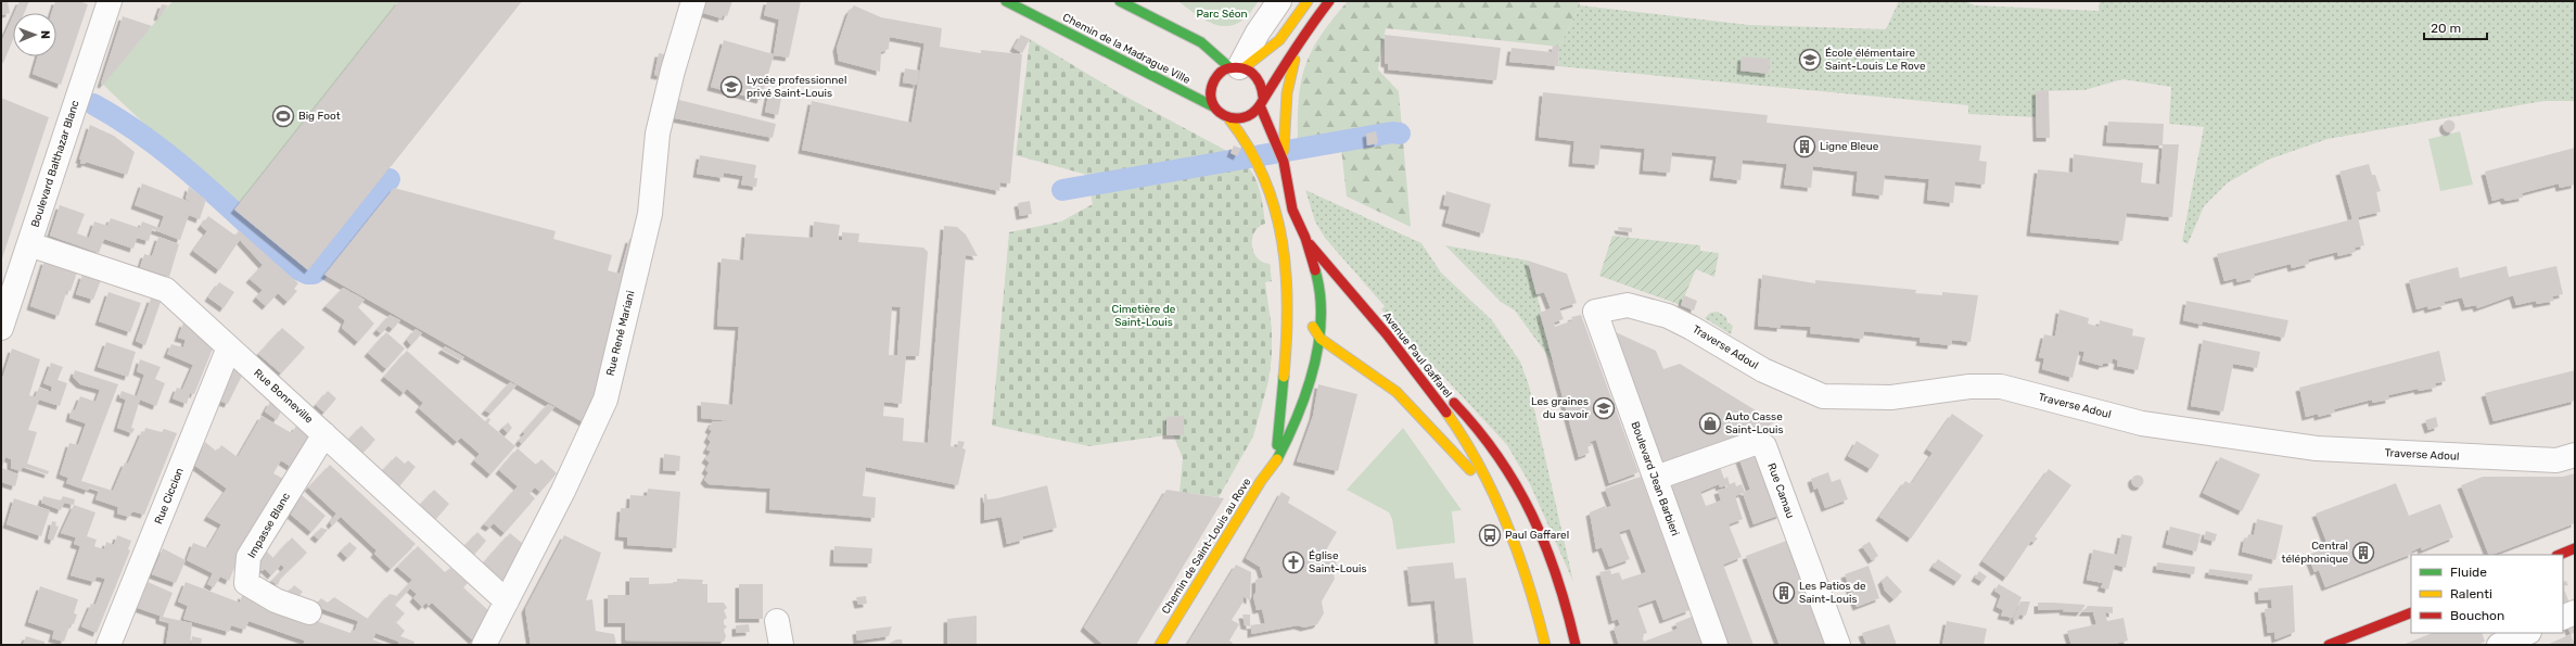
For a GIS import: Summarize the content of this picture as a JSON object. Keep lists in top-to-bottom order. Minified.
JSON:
{"streets":{"main road":["Chemin de la Madrague Ville","Avenue Paul Gaffarel","Chemin de Saint-Louis au Rove"],"street":["Boulevard Balthazar Blanc","Rue René Mariani","Traverse Adoul","Rue Bonneville","Boulevard Jean Barbieri","Rue Camau","Rue Ciccion","Impasse Blanc"]},"crossings":[["Chemin de la Madrague Ville","Chemin de Saint-Louis au Rove"],["Boulevard Balthazar Blanc","Rue Bonneville"],["Rue René Mariani","Rue Bonneville"],["Traverse Adoul","Boulevard Jean Barbieri"],["Avenue Paul Gaffarel","Chemin de Saint-Louis au Rove"],["Rue Bonneville","Rue Ciccion"],["Rue Bonneville","Impasse Blanc"],["Boulevard Jean Barbieri","Rue Camau"]],"parks":["Parc Séon","Cimetière de Saint-Louis"],"places":{"school or university":["École élémentaire Saint-Louis Le Rove","Lycée professionnel privé Saint-Louis","Les graines du savoir"],"sports":["Big Foot"],"building":["Ligne Bleue","Central téléphonique","Les Patios de Saint-Louis"],"shop":["Auto Casse Saint-Louis"],"bus stop":["Paul Gaffarel"],"church":["Église Saint-Louis"]},"legend":["Fluide","Ralenti","Bouchon"],"scale_bar":"20 m","north":"right"}
